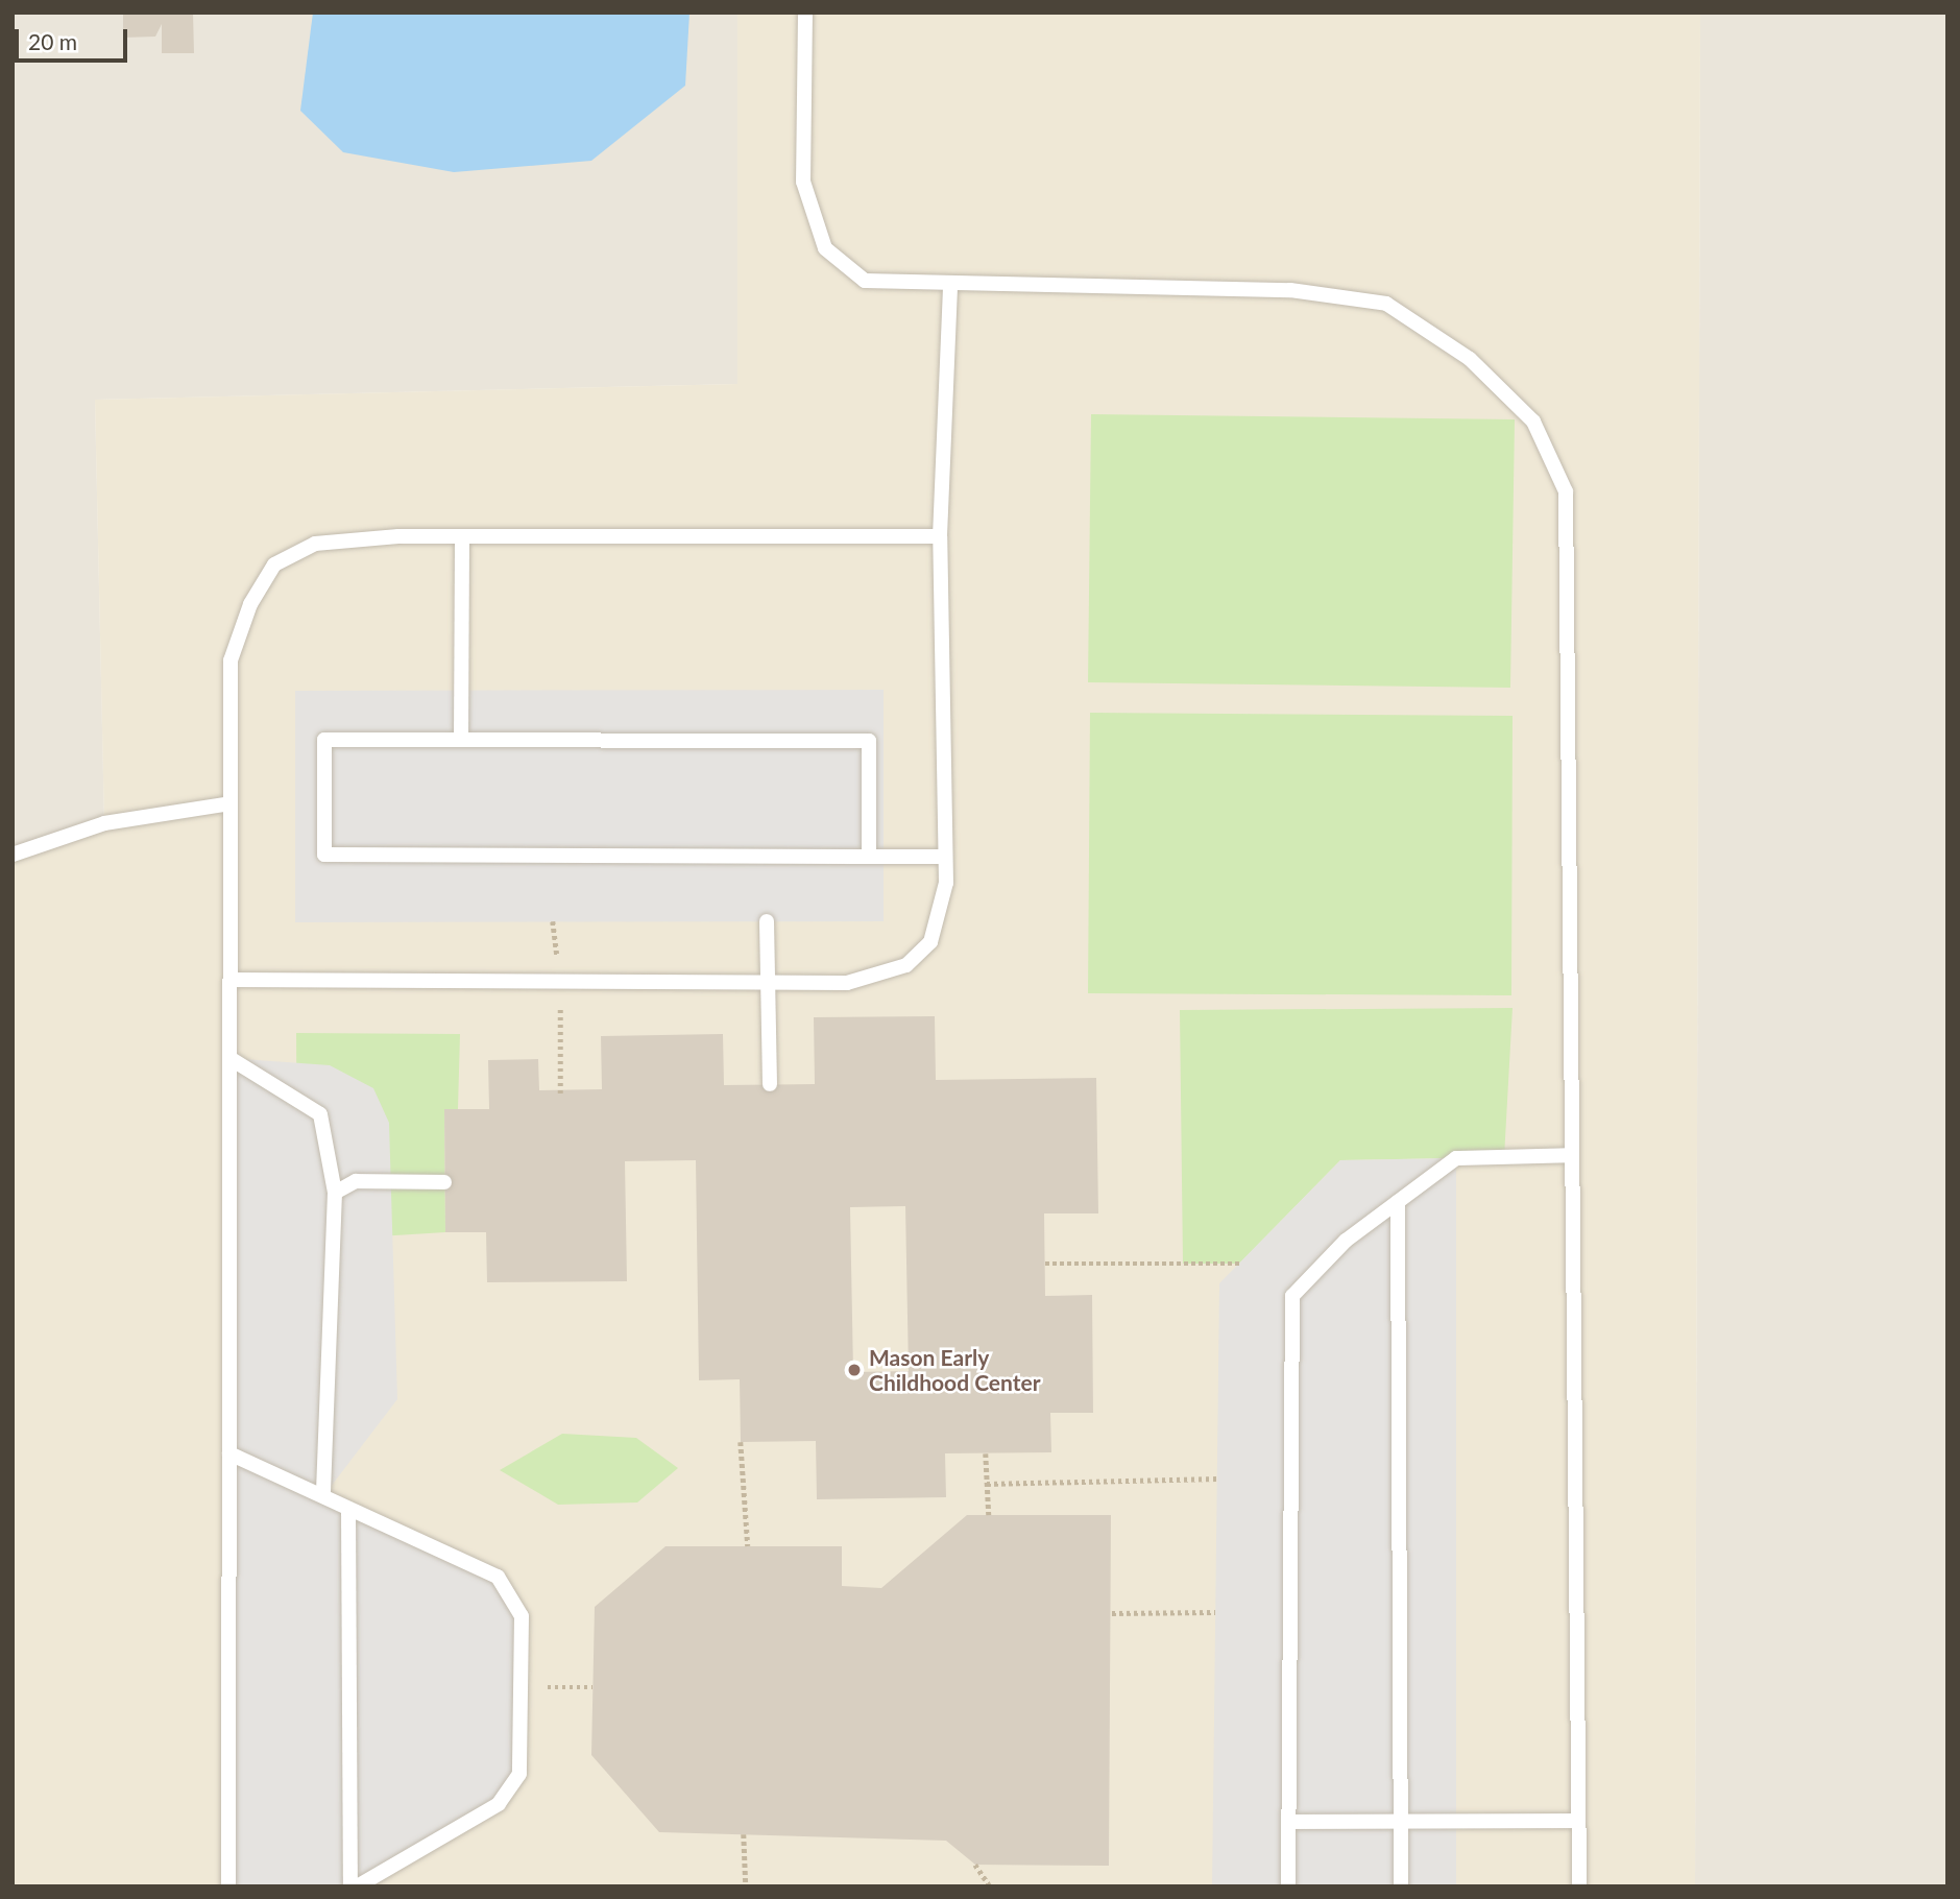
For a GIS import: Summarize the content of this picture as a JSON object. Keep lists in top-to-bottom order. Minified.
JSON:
{"places":["Mason Early Childhood Center"],"scale_bar":"20 m"}
